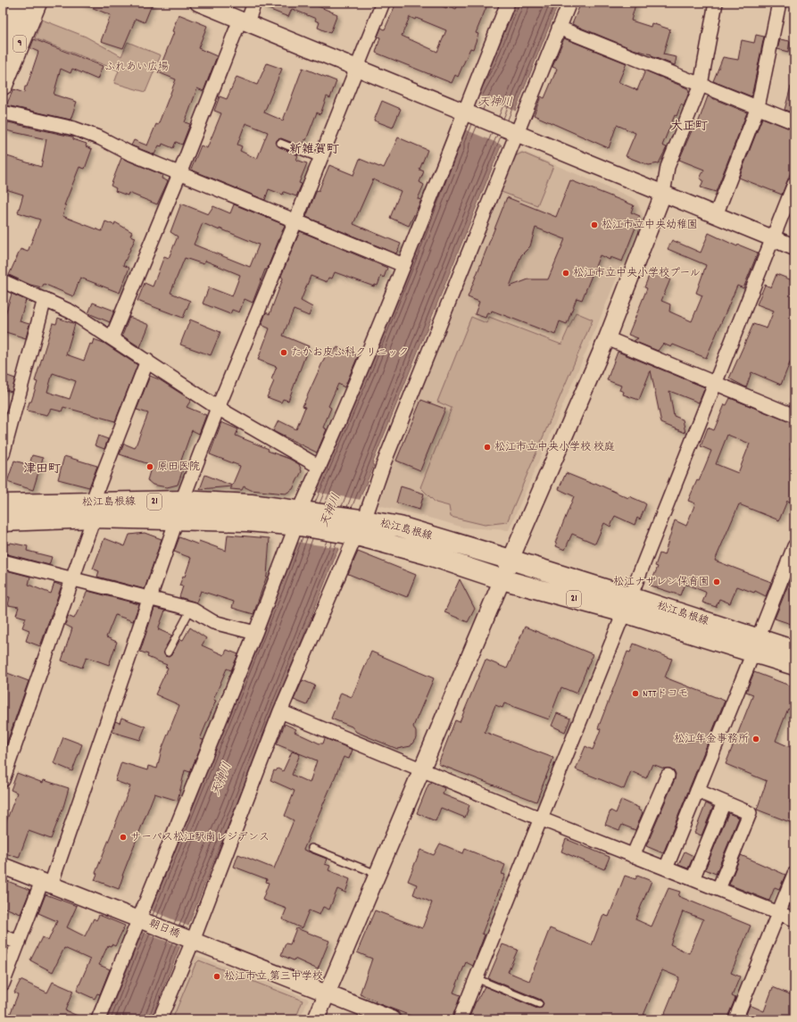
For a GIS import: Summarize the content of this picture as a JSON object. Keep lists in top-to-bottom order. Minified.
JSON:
{"streets":{"main road":["9","21","松江島根線"],"street":["朝日橋"]},"districts":["大正町","新雑賀町","津田町"],"water":["天神川"],"parks":["ふれあい広場"],"places":["松江市立中央幼稚園","松江市立中央小学校プール","たかお皮ふ科クリニック","松江市立中央小学校 校庭","原田医院","松江ナザレン保育園","NTTドコモ","松江年金事務所","サーパス松江駅南レジデンス","松江市立 第三中学校"]}
